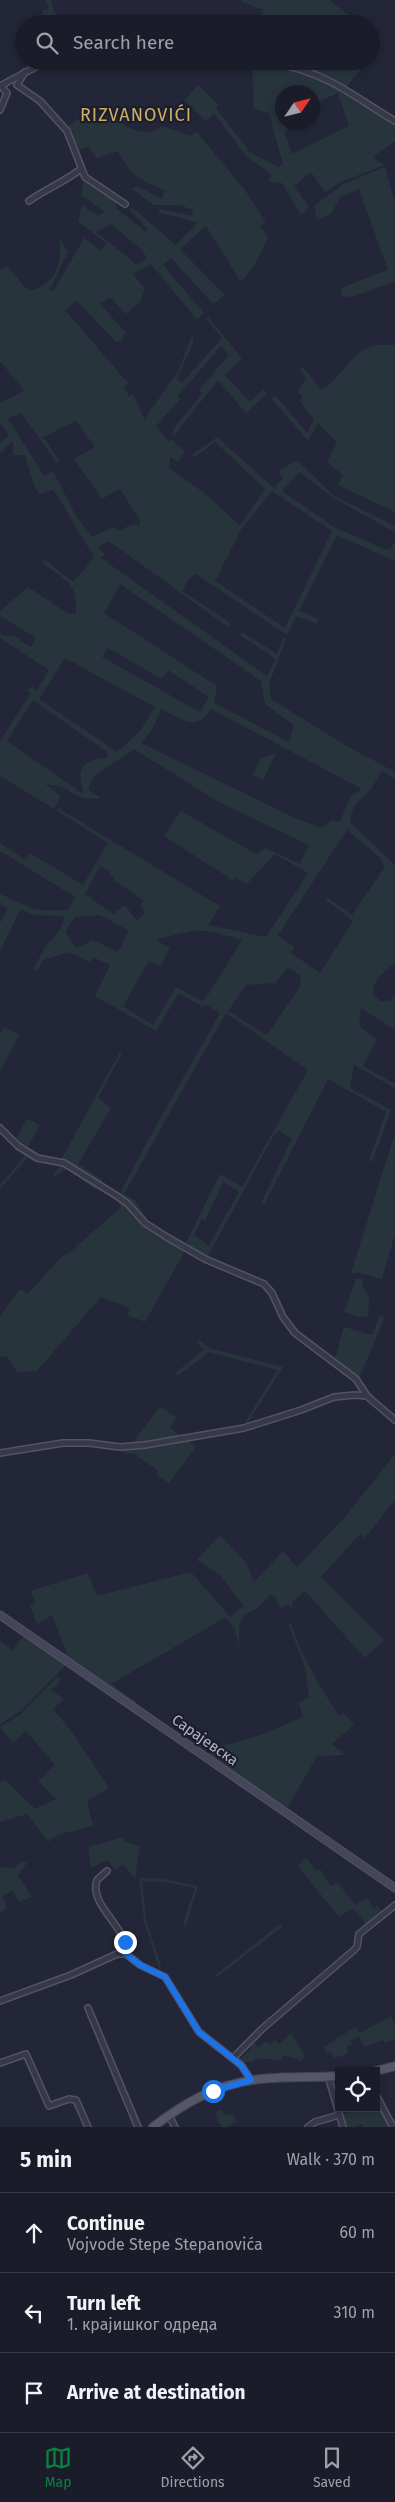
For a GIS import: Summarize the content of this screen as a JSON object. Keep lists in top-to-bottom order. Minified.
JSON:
{"streets":{"main road":["Сарајевска"]},"districts":["RIZVANOVIĆI"],"north":"top right","page":{"search":"Search here","heading":["5 min","Walk · 370 m"],"list":[["Continue","Vojvode Stepe Stepanovića","60 m"],["Turn left","1. крајишког одреда","310 m"],"Arrive at destination"],"nav":["Map","Directions","Saved"]}}
